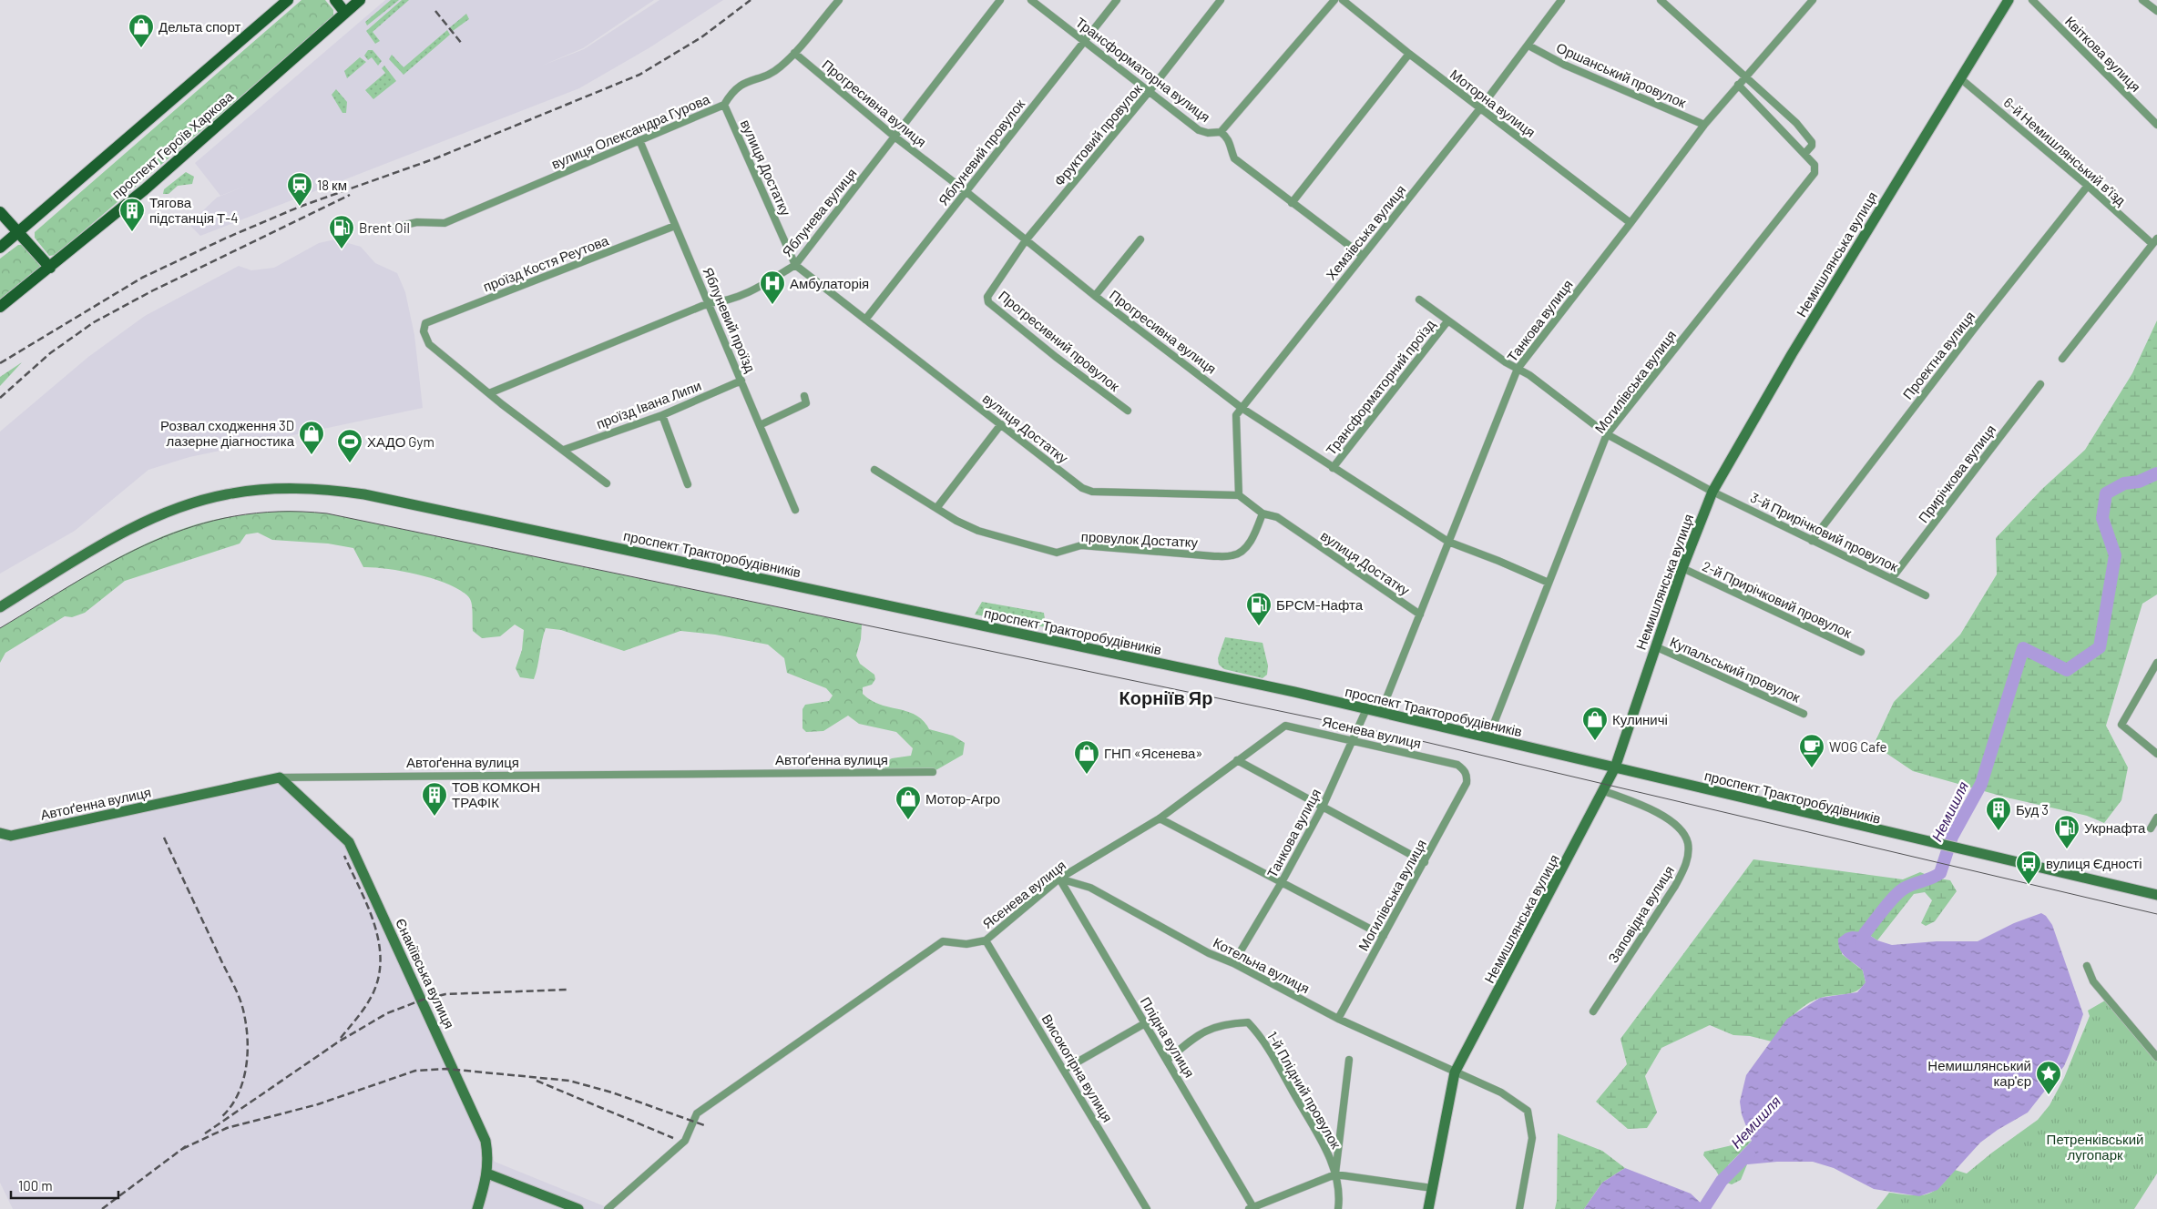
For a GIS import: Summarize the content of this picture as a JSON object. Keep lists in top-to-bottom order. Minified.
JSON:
{"streets":{"main road":["проспект Героїв Харкова"],"street":["Квіткова вулиця","Трансформаторна вулиця","Оршанський провулок","Прогресивна вулиця","Моторна вулиця","вулиця Олександра Гурова","Фруктовий провулок","6-й Немишлянський в’їзд","Яблуневий провулок","вулиця Достатку","Яблунева вулиця","Хемзівська вулиця","Немишлянська вулиця","проїзд Костя Реутова","Яблуневий проїзд","Танкова вулиця","Прогресивний провулок","Проектна вулиця","Могилівська вулиця","Трансформаторний проїзд","проїзд Івана Липи","Прирічкова вулиця","3-й Прирічковий провулок","провулок Достатку","проспект Тракторобудівників","2-й Прирічковий провулок","Купальський провулок","Ясенева вулиця","Автоґенна вулиця","Заповідна вулиця","Котельна вулиця","Єнакіївська вулиця","Плідна вулиця","Високогірна вулиця","1-й Плідний провулок"]},"crossings":[["Трансформаторна вулиця","Фруктовий провулок"],["Трансформаторна вулиця","Яблуневий провулок"],["Трансформаторна вулиця","Хемзівська вулиця"],["Оршанський провулок","Хемзівська вулиця"],["Оршанський провулок","Танкова вулиця"],["Прогресивна вулиця","вулиця Олександра Гурова"],["Прогресивна вулиця","Фруктовий провулок"],["Прогресивна вулиця","Яблуневий провулок"],["Прогресивна вулиця","Яблунева вулиця"],["Прогресивна вулиця","Хемзівська вулиця"],["Прогресивна вулиця","Танкова вулиця"],["Прогресивна вулиця","Прогресивний провулок"],["Прогресивна вулиця","Могилівська вулиця"],["Прогресивна вулиця","Трансформаторний проїзд"],["Моторна вулиця","Хемзівська вулиця"],["Моторна вулиця","Танкова вулиця"],["вулиця Олександра Гурова","вулиця Достатку"],["вулиця Олександра Гурова","Яблуневий проїзд"],["Фруктовий провулок","Прогресивний провулок"],["6-й Немишлянський в’їзд","Немишлянська вулиця"],["6-й Немишлянський в’їзд","Проектна вулиця"],["Яблуневий провулок","вулиця Достатку"],["вулиця Достатку","Яблунева вулиця"],["вулиця Достатку","Хемзівська вулиця"],["вулиця Достатку","Танкова вулиця"],["вулиця Достатку","провулок Достатку"],["Яблунева вулиця","проїзд Костя Реутова"],["Яблунева вулиця","Яблуневий проїзд"],["Немишлянська вулиця","3-й Прирічковий провулок"],["Немишлянська вулиця","проспект Тракторобудівників"],["Немишлянська вулиця","2-й Прирічковий провулок"],["Немишлянська вулиця","Купальський провулок"],["Немишлянська вулиця","Заповідна вулиця"],["Немишлянська вулиця","Котельна вулиця"],["проїзд Костя Реутова","Яблуневий проїзд"],["Яблуневий проїзд","проїзд Івана Липи"],["Танкова вулиця","проспект Тракторобудівників"],["Танкова вулиця","Ясенева вулиця"],["Танкова вулиця","Котельна вулиця"],["Проектна вулиця","3-й Прирічковий провулок"],["Могилівська вулиця","проспект Тракторобудівників"],["Могилівська вулиця","Ясенева вулиця"],["Могилівська вулиця","Котельна вулиця"],["Прирічкова вулиця","3-й Прирічковий провулок"],["Ясенева вулиця","Котельна вулиця"],["Ясенева вулиця","Плідна вулиця"],["Ясенева вулиця","Високогірна вулиця"],["Автоґенна вулиця","Єнакіївська вулиця"],["Котельна вулиця","Плідна вулиця"],["Плідна вулиця","1-й Плідний провулок"]],"districts":["Корніїв Яр"],"water":["Немишля"],"parks":["Петренківський лугопарк"],"places":{"shop":["Дельта спорт","Розвал сходження 3D лазерне діагностика","Кулиничі","ГНП «Ясенева»","Мотор-Агро"],"station":["18 км"],"building":["Тягова підстанція Т-4","ТОВ КОМКОН ТРАФІК","Буд 3"],"fuel station":["Brent Oil","БРСМ-Нафта","Укрнафта"],"hospital":["Амбулаторія"],"sports":["ХАДО Gym"],"cafe":["WOG Cafe"],"bus stop":["вулиця Єдності"],"place":["Немишлянський кар'єр"]},"scale_bar":"100 m"}
